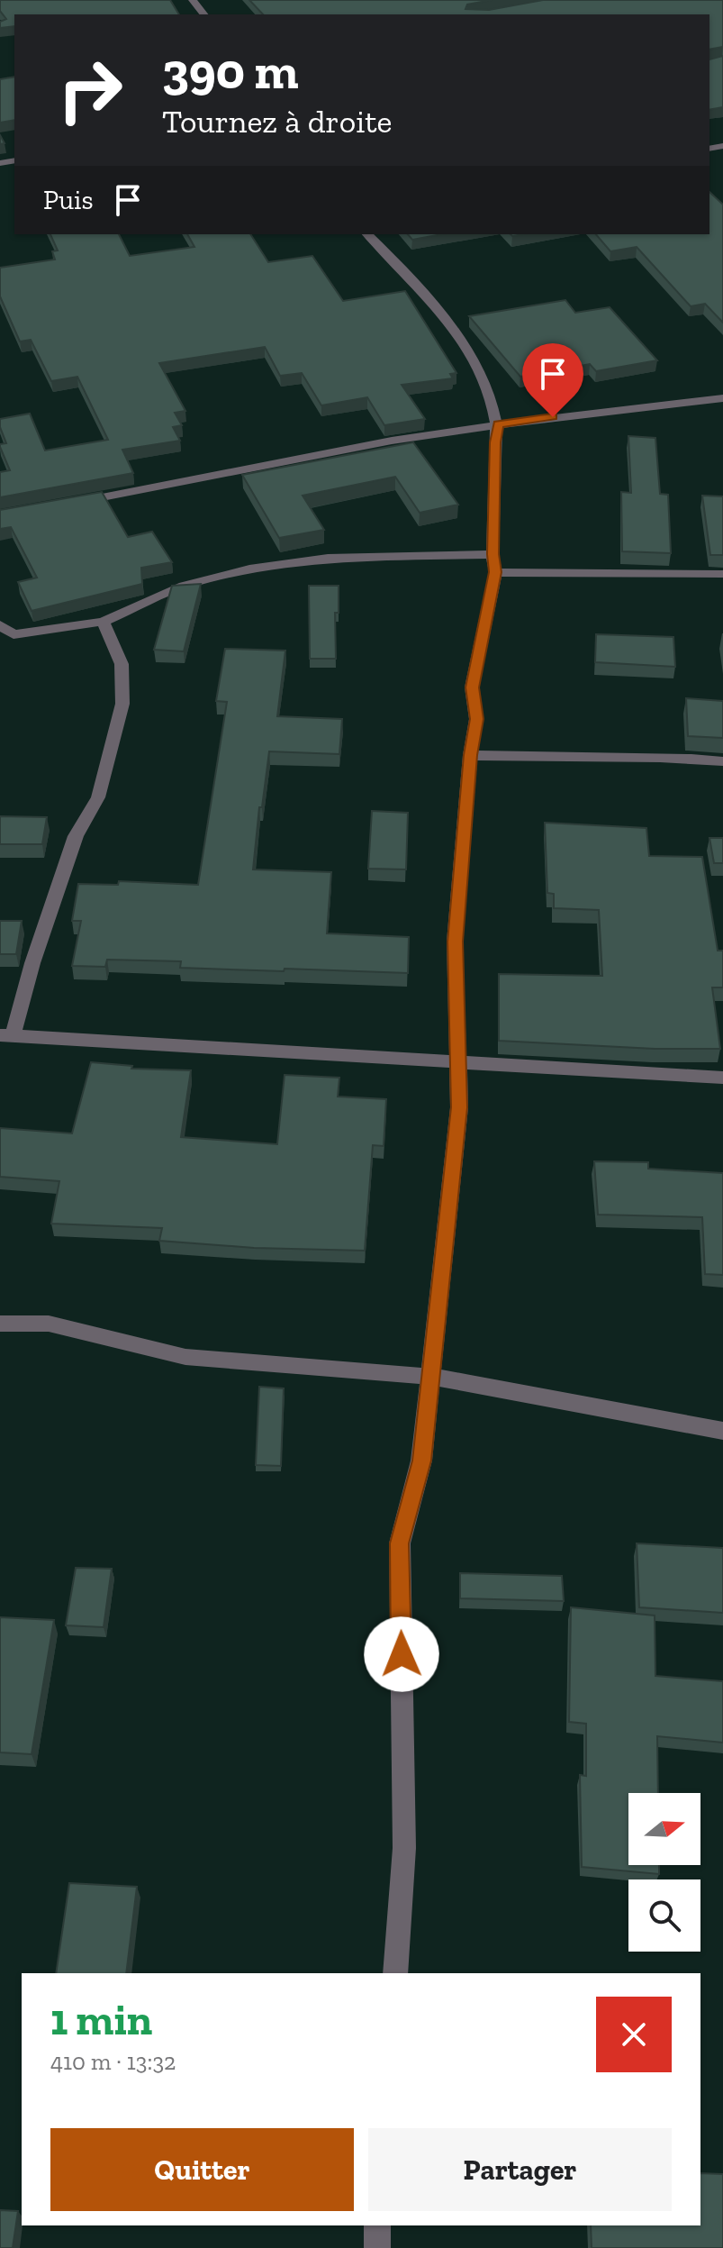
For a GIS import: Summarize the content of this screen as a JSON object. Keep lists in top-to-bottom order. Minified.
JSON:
{"north":"right","page":{"turn":["390 m","Tournez à droite"],"then":"Puis","heading":["1 min","410 m · 13:32"],"buttons":["Quitter","Partager"]}}
